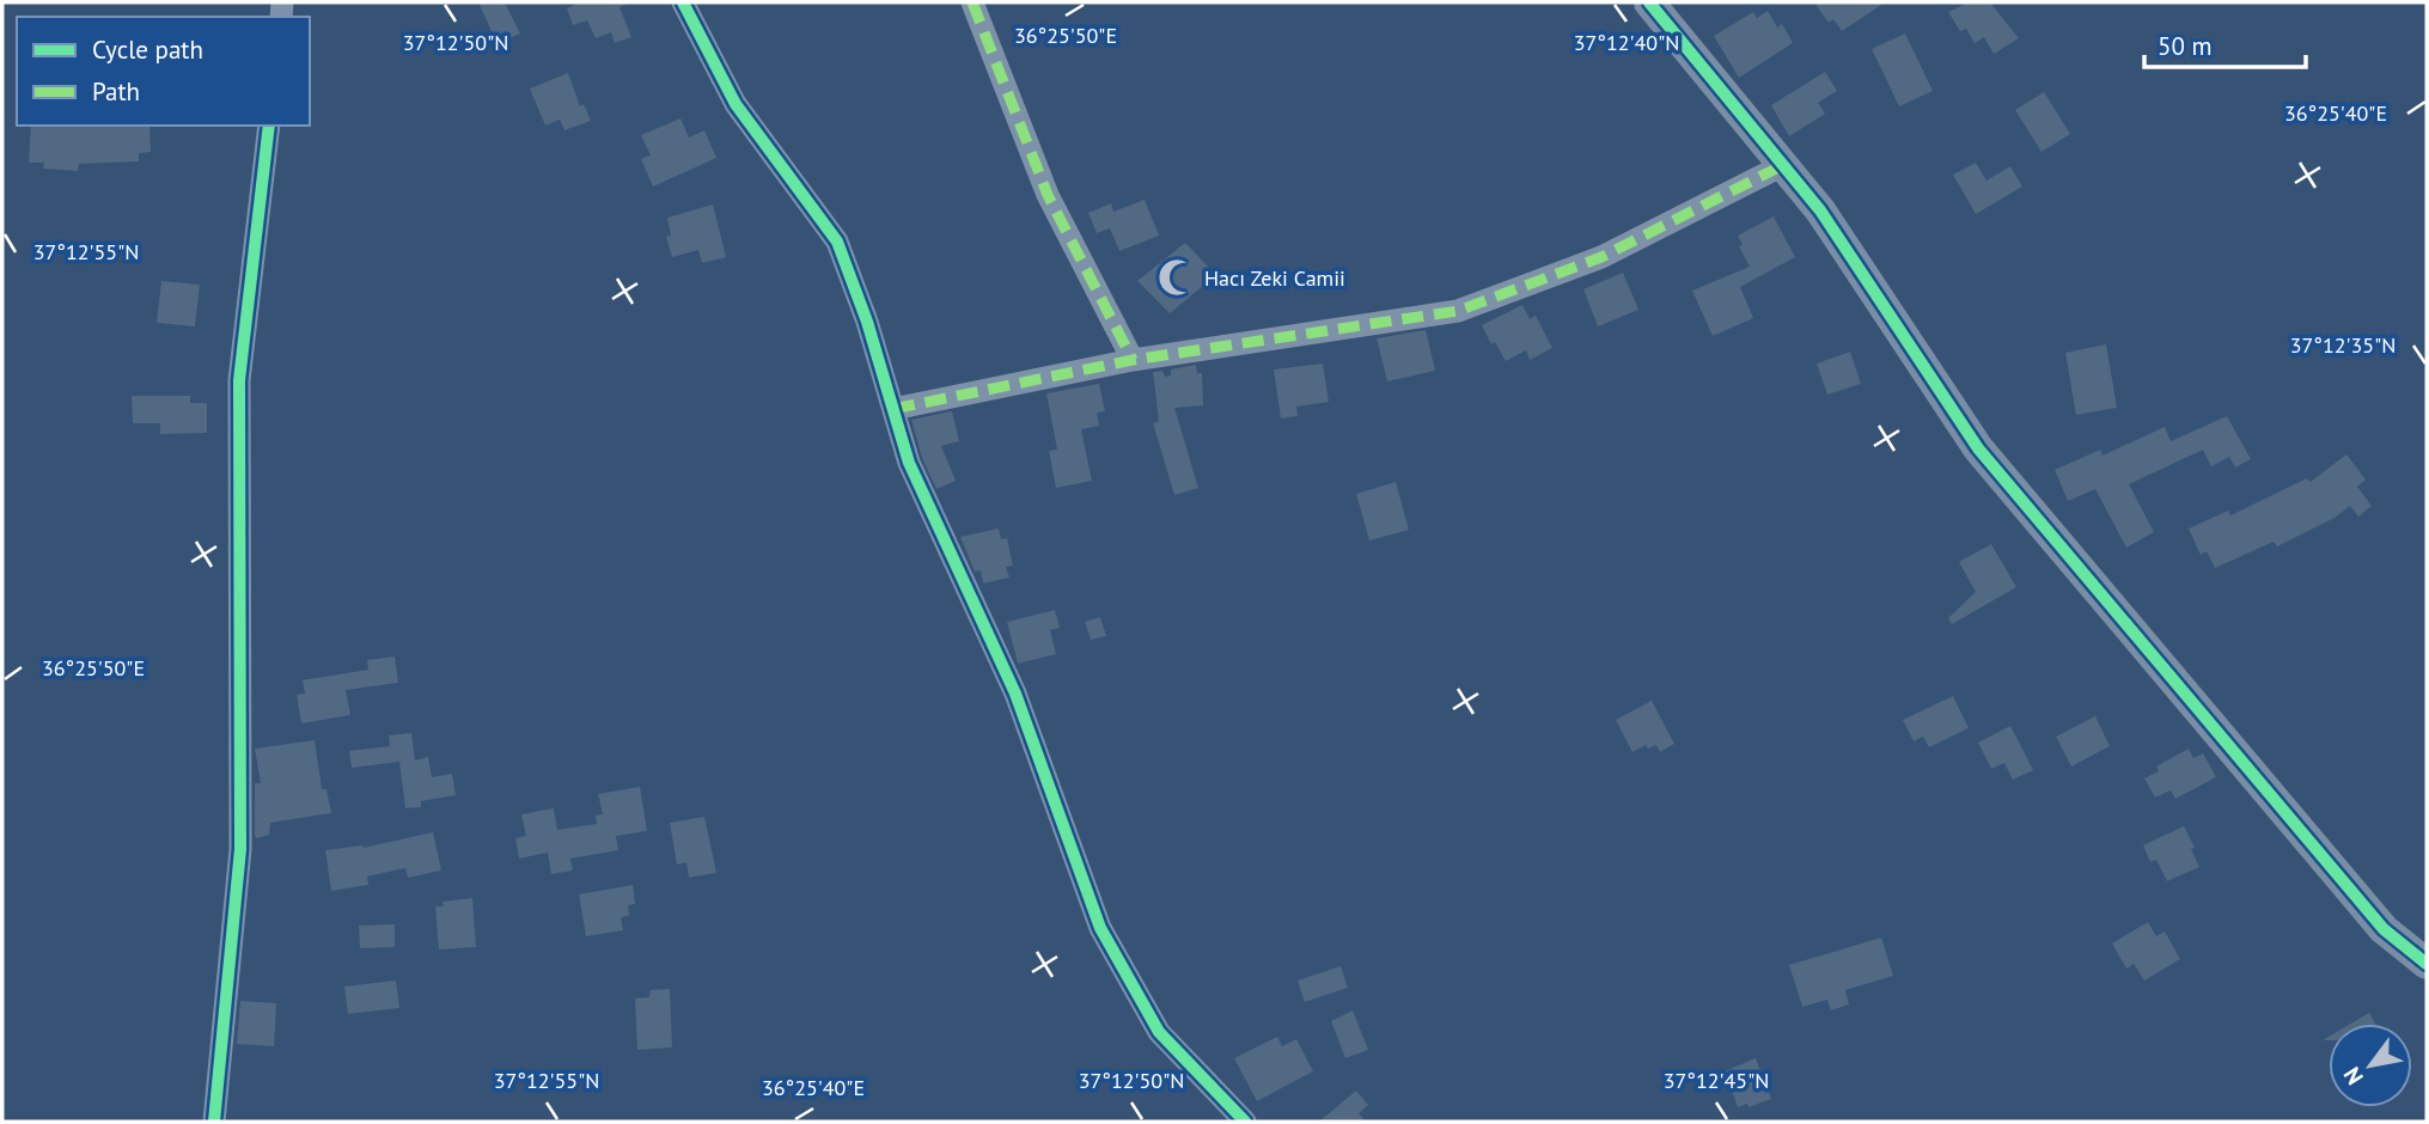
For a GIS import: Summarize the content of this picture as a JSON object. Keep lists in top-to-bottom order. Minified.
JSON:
{"places":{"mosque":["Hacı Zeki Camii"]},"legend":["Cycle path","Path"],"scale_bar":"50 m","north":"bottom left","coordinates":["36°25'50\"E","37°12'50\"N","37°12'40\"N","36°25'40\"E","37°12'55\"N","37°12'35\"N","37°12'45\"N"]}
